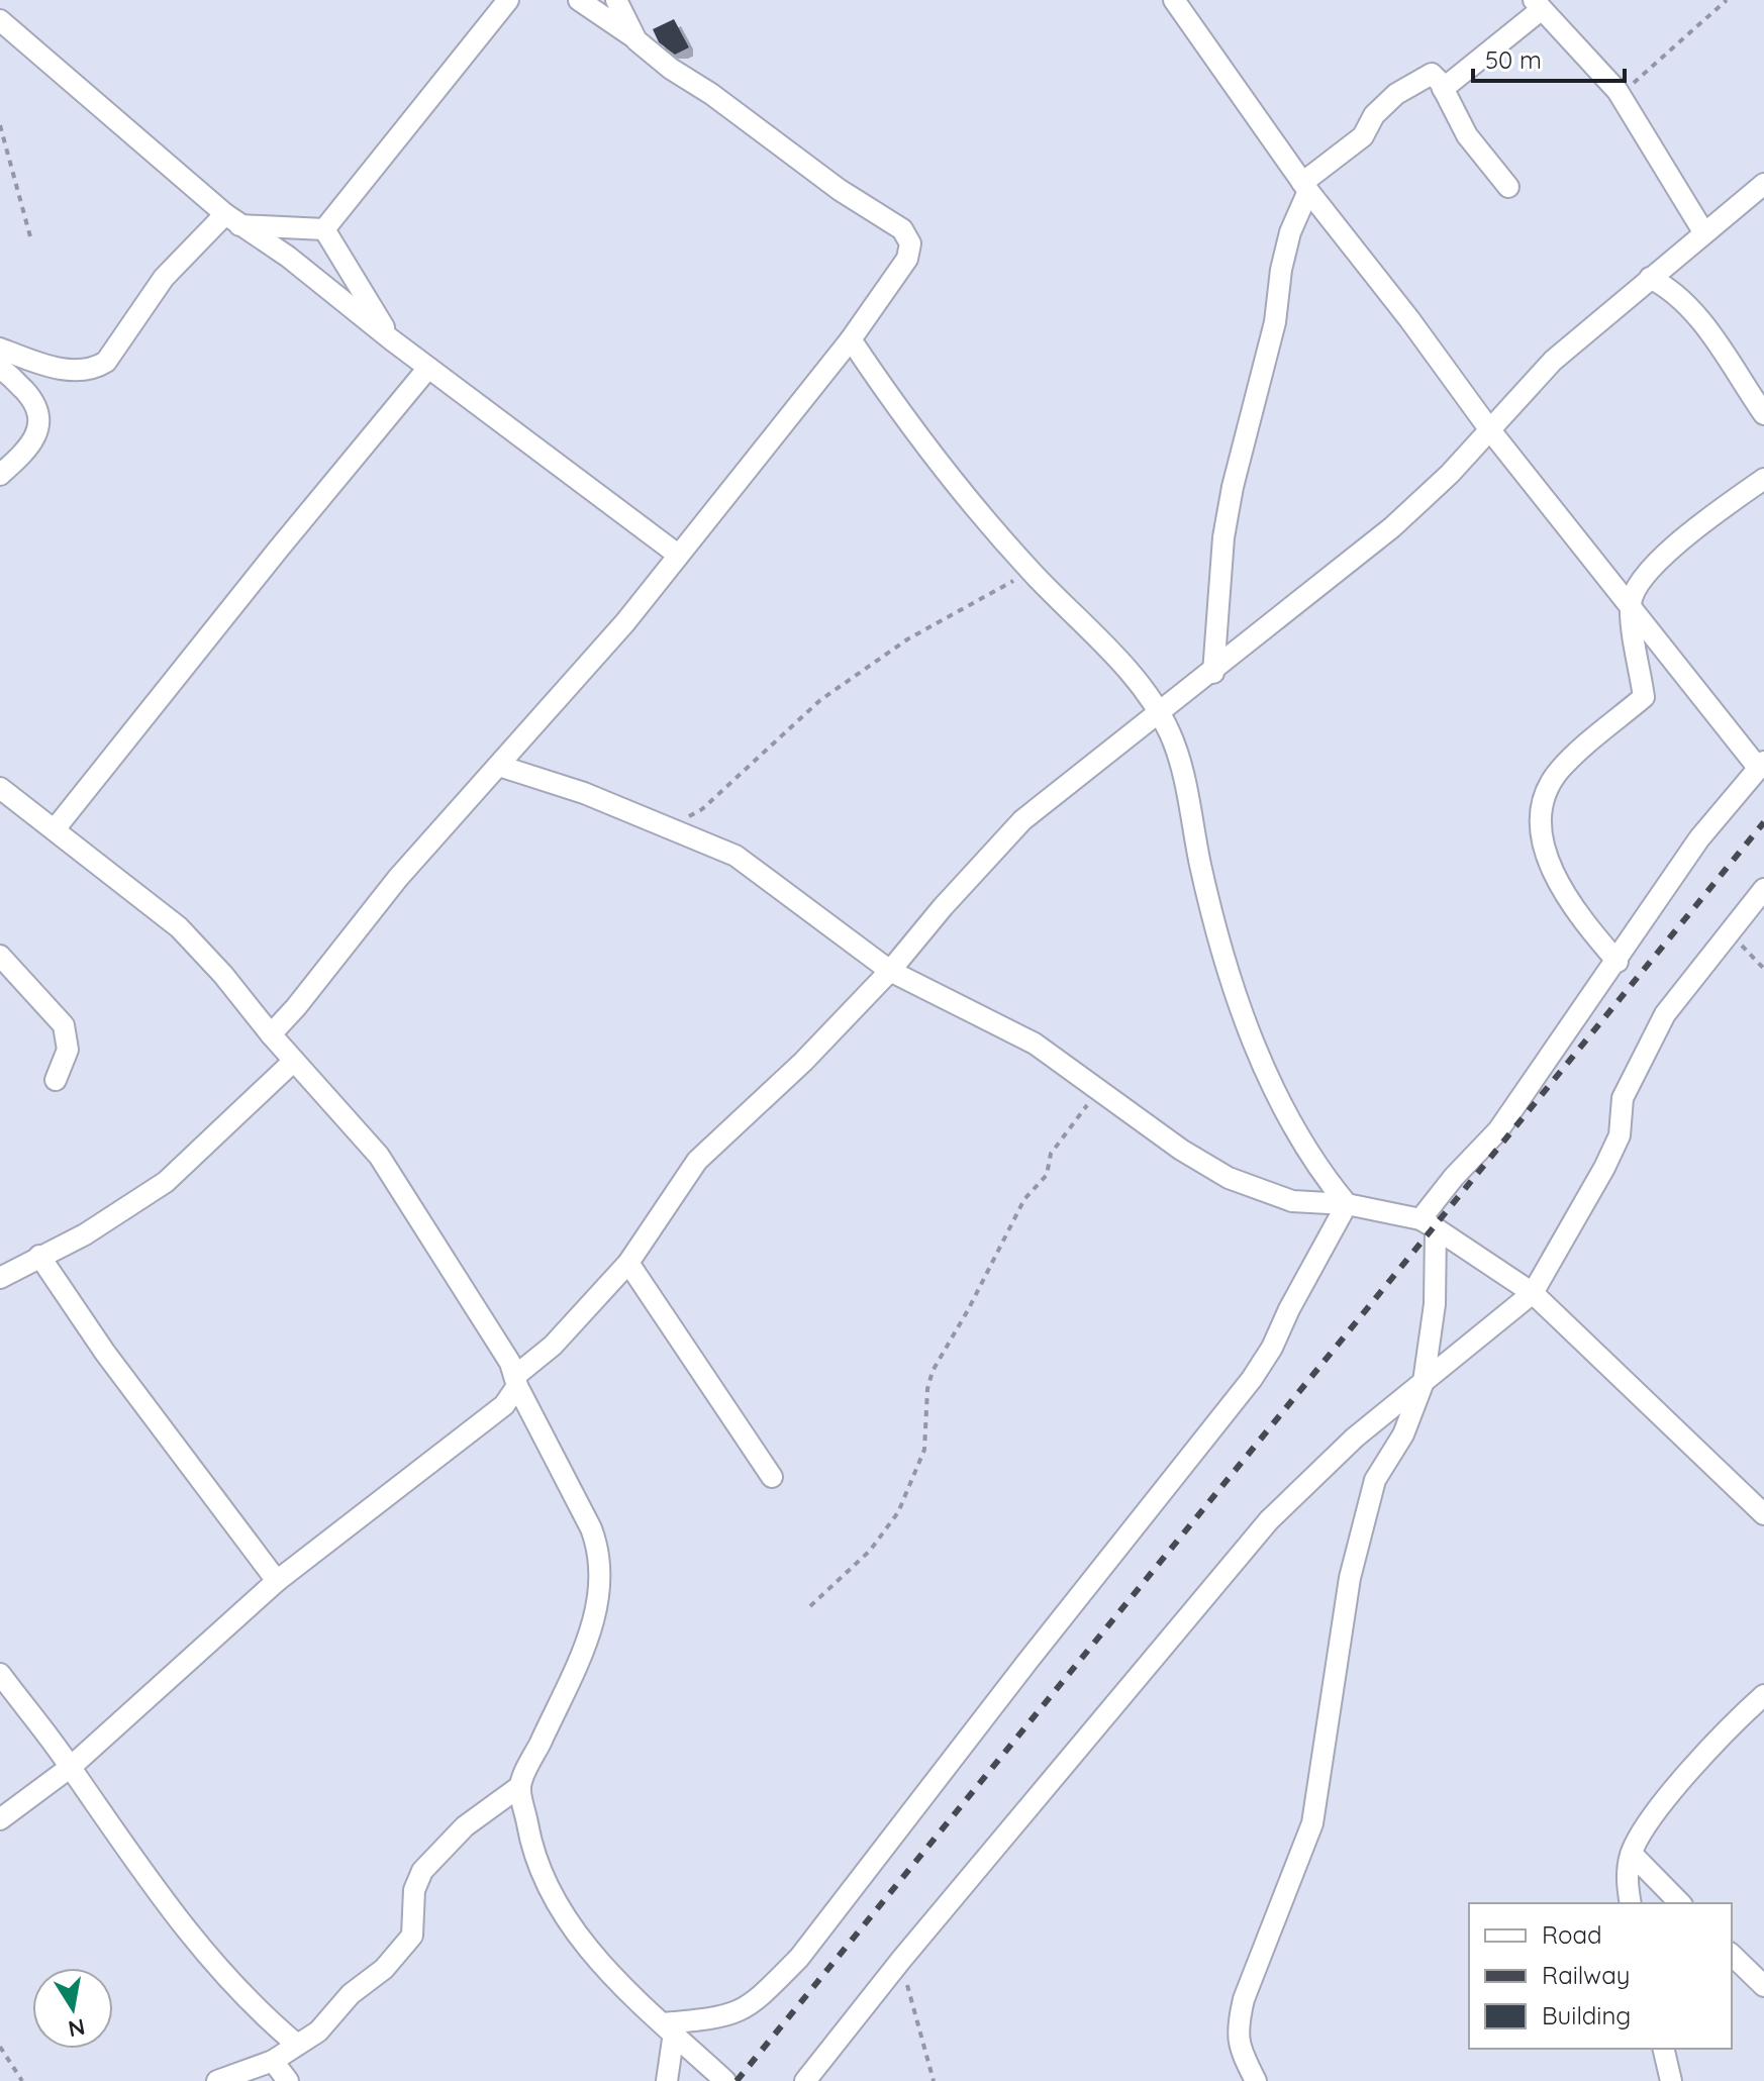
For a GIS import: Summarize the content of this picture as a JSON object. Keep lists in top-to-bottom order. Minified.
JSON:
{"legend":["Road","Railway","Building"],"scale_bar":"50 m","north":"bottom"}
